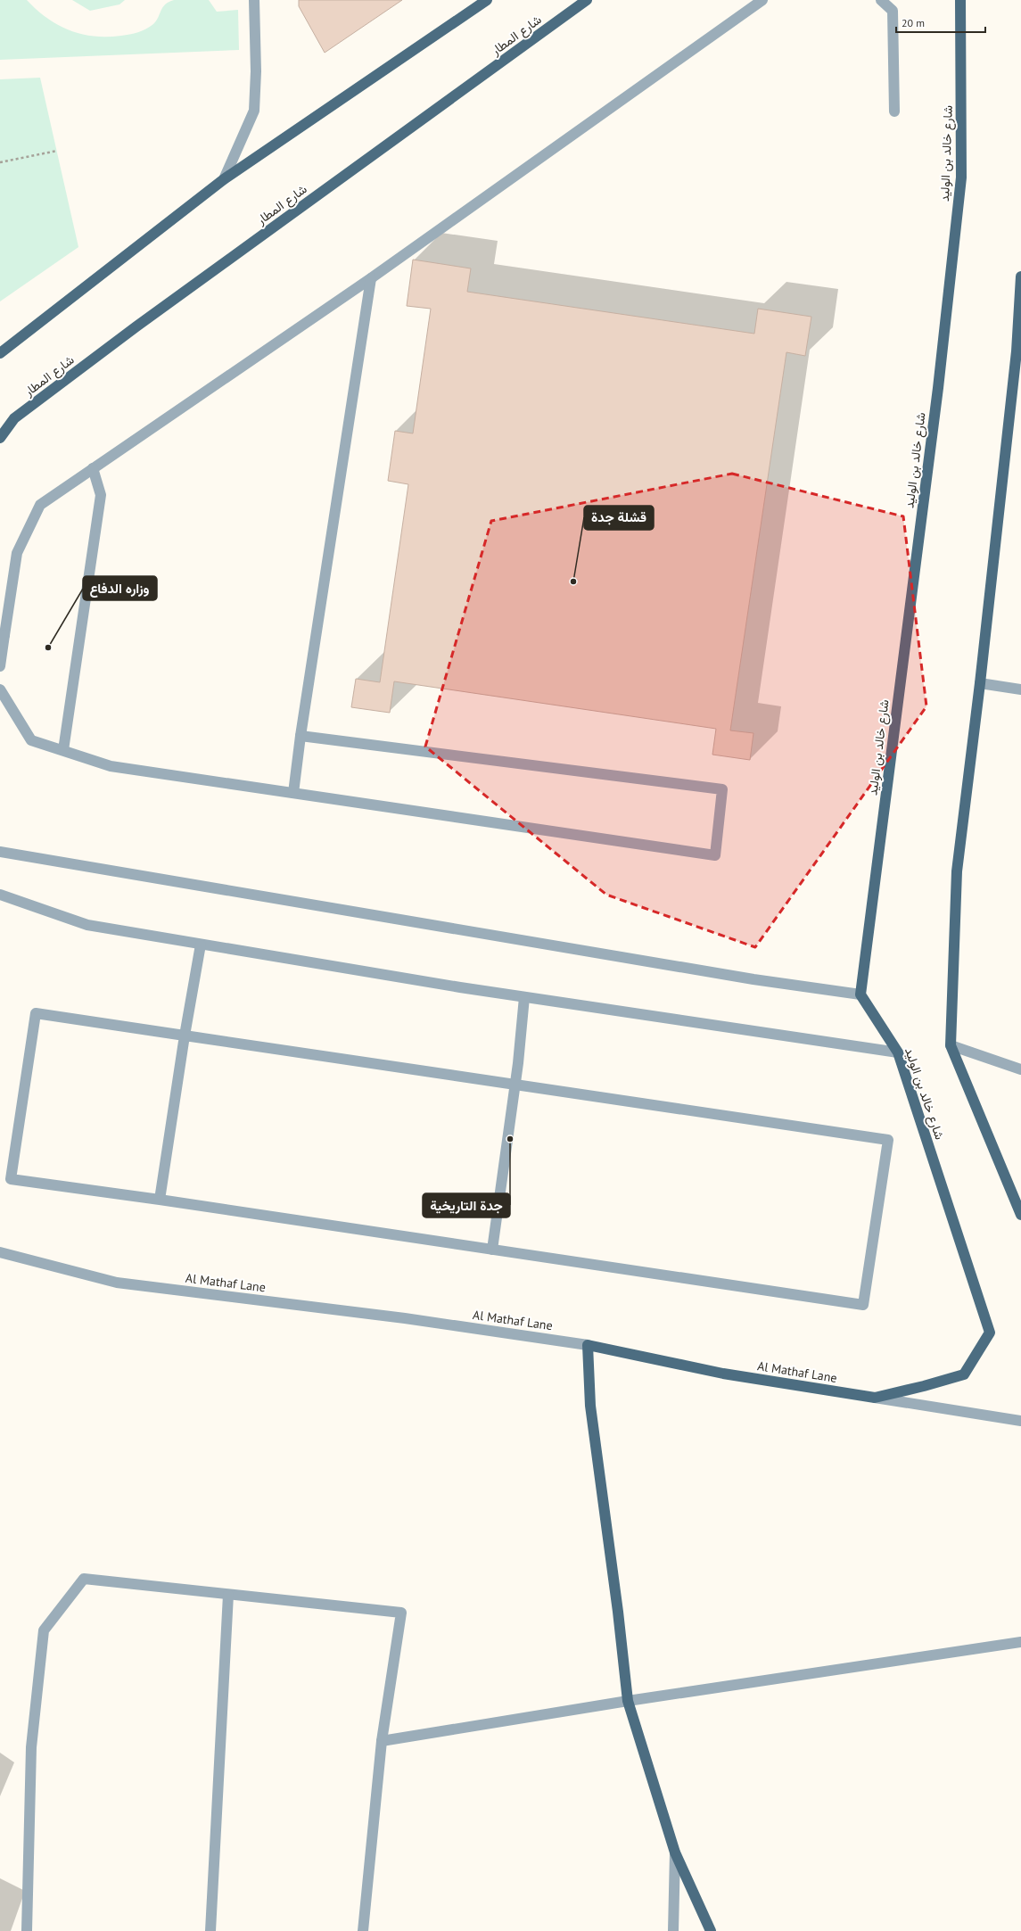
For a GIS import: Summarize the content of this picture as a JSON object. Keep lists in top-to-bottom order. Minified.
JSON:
{"streets":{"main road":["شارع المطار","شارع خالد بن الوليد","Al Mathaf Lane"]},"crossings":[["شارع خالد بن الوليد","Al Mathaf Lane"]],"places":["قشلة جدة","وزاره الدفاع","جدة التاريخية"],"scale_bar":"20 m"}
